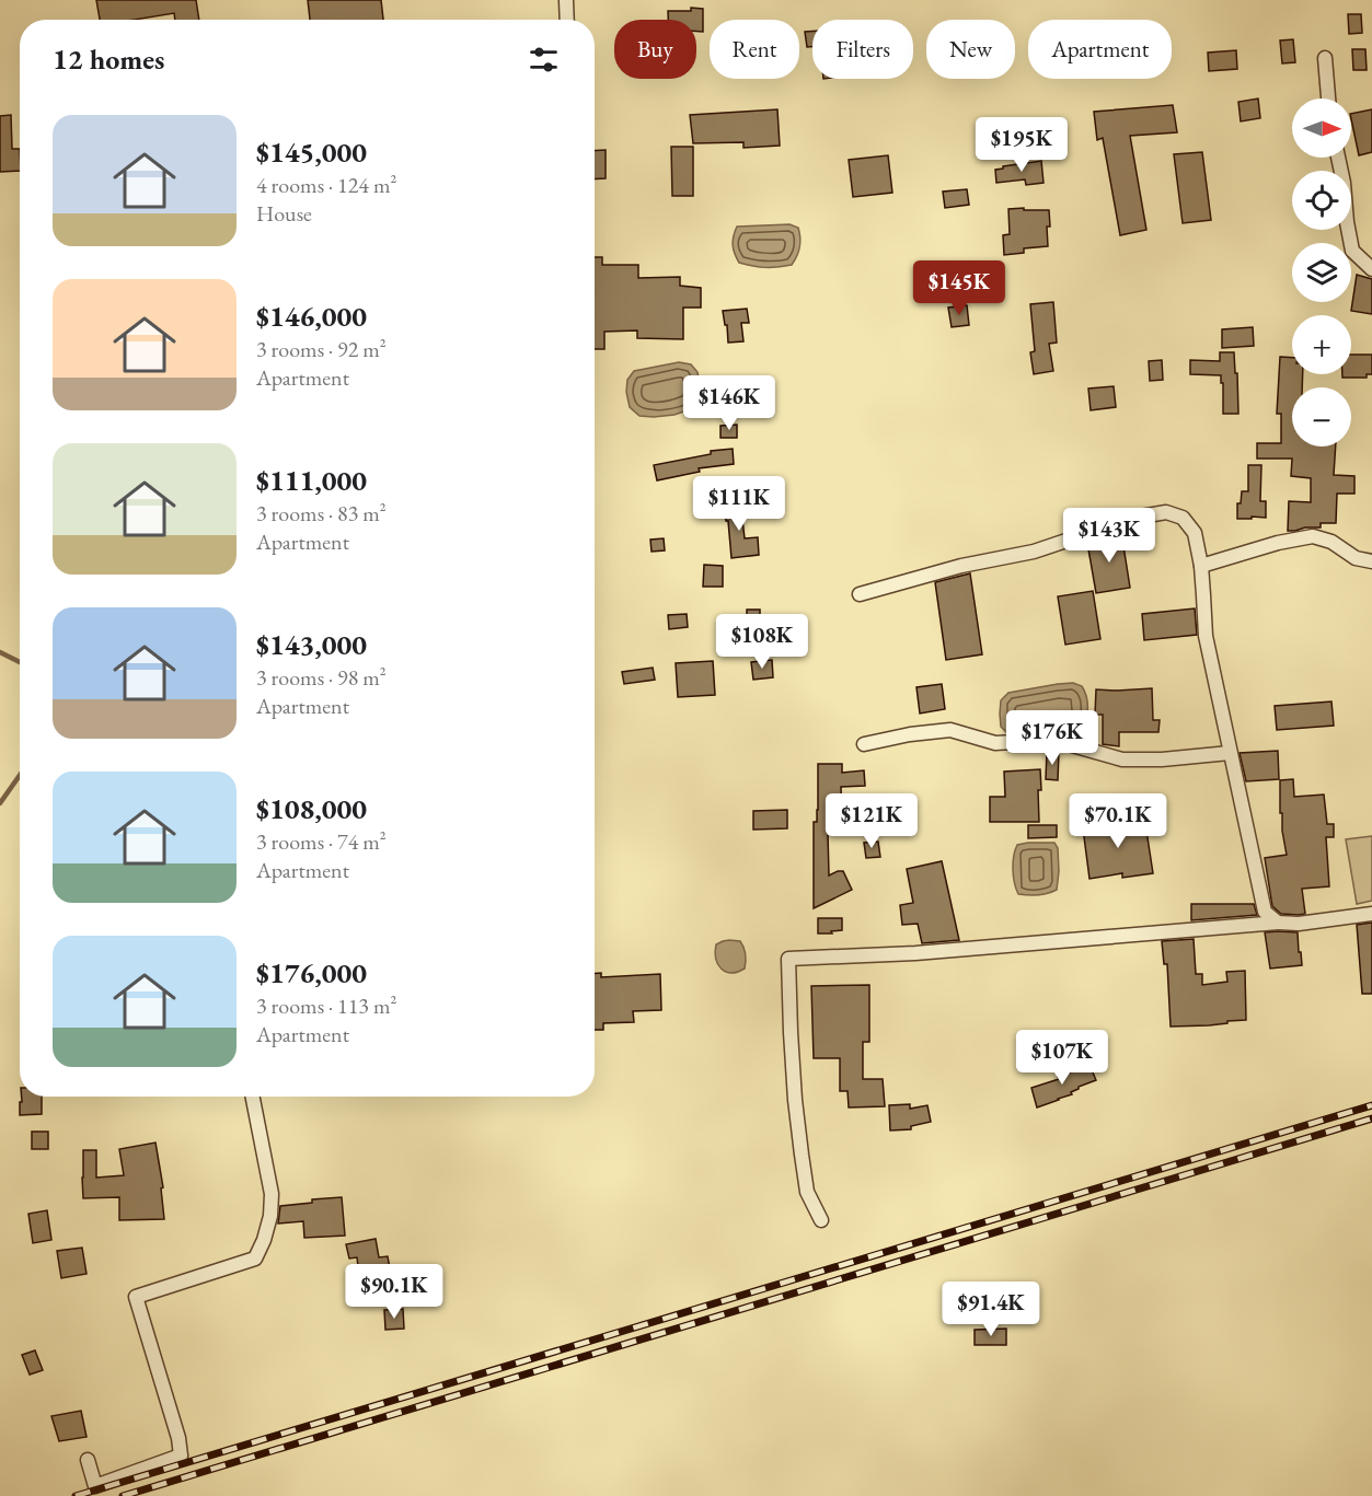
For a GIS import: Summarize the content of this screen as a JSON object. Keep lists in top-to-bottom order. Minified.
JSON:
{"north":"right","page":{"chip":["Buy","Rent","Filters","New","Apartment"],"heading":"12 homes","map_buttons":["+","−"],"list":[{"name":"$145,000","note":"4 rooms · 124 m² · House"},{"name":"$146,000","note":"3 rooms · 92 m² · Apartment"},{"name":"$111,000","note":"3 rooms · 83 m² · Apartment"},{"name":"$143,000","note":"3 rooms · 98 m² · Apartment"},{"name":"$108,000","note":"3 rooms · 74 m² · Apartment"},{"name":"$176,000","note":"3 rooms · 113 m² · Apartment"}],"price":["$195K","$145K","$146K","$111K","$143K","$108K","$176K","$121K","$70.1K","$107K","$90.1K","$91.4K"]}}
